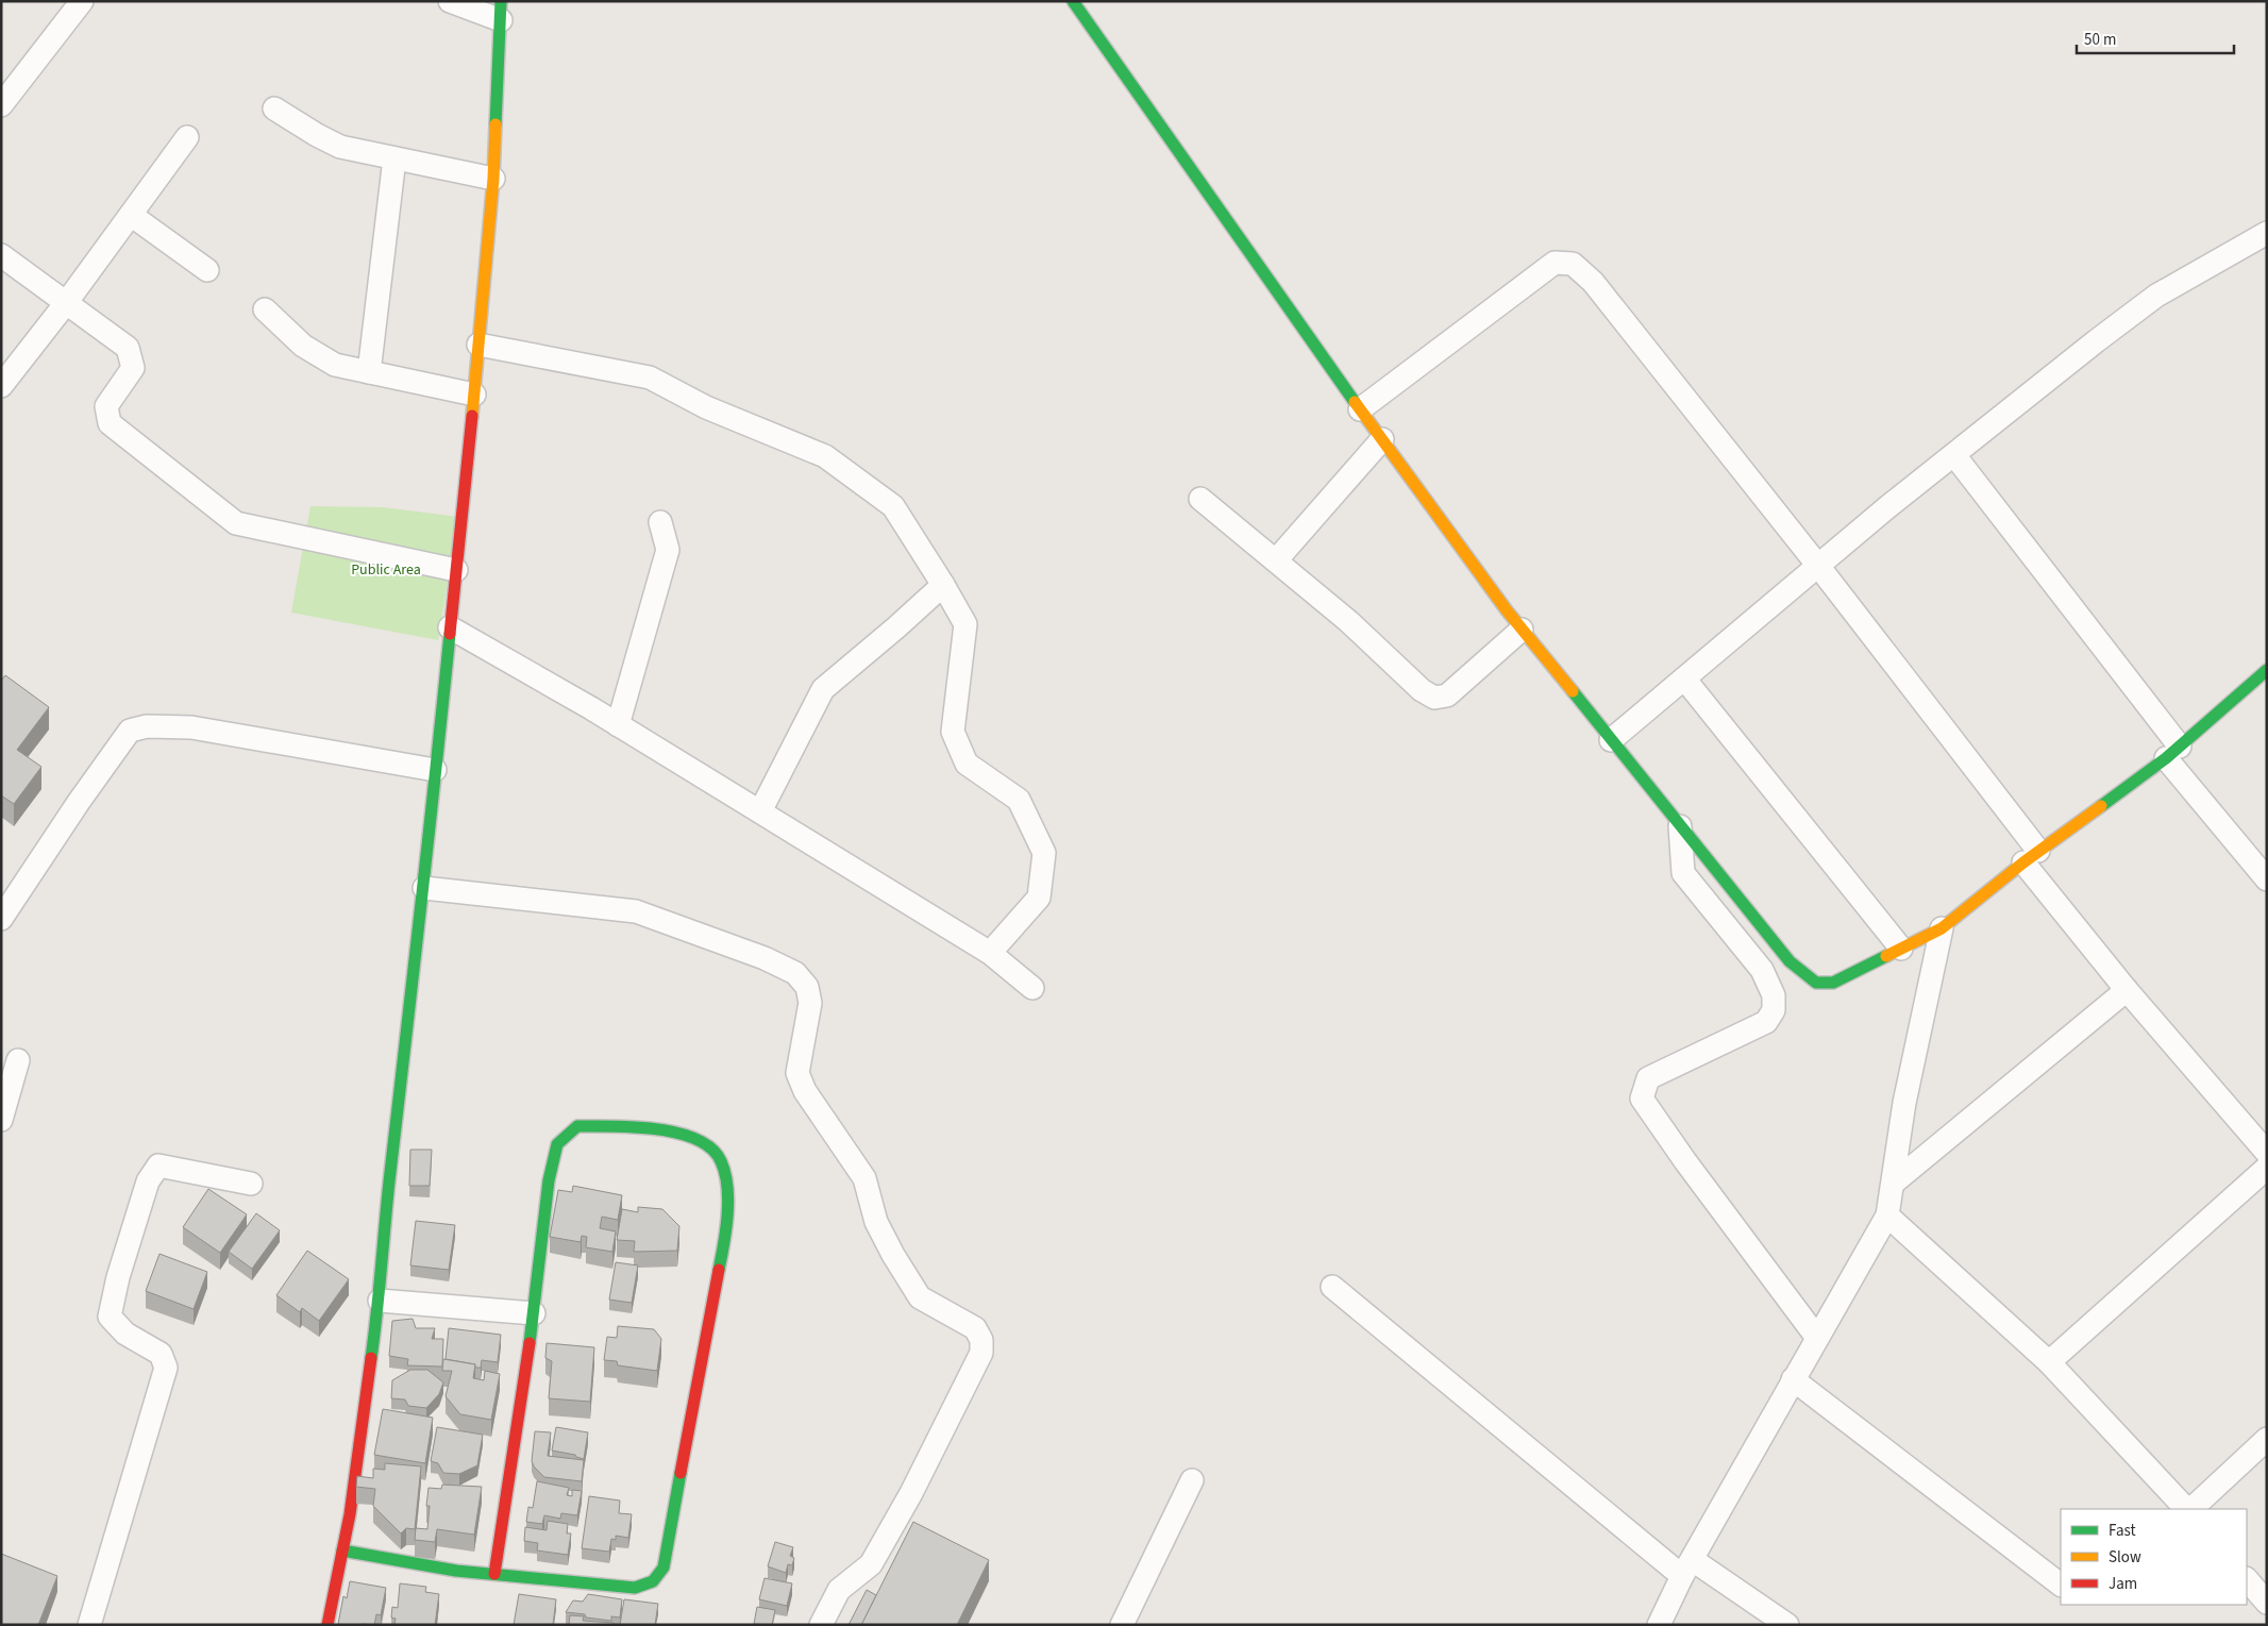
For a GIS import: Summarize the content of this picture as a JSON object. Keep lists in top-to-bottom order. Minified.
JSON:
{"parks":["Public Area"],"legend":["Fast","Slow","Jam"],"scale_bar":"50 m"}
